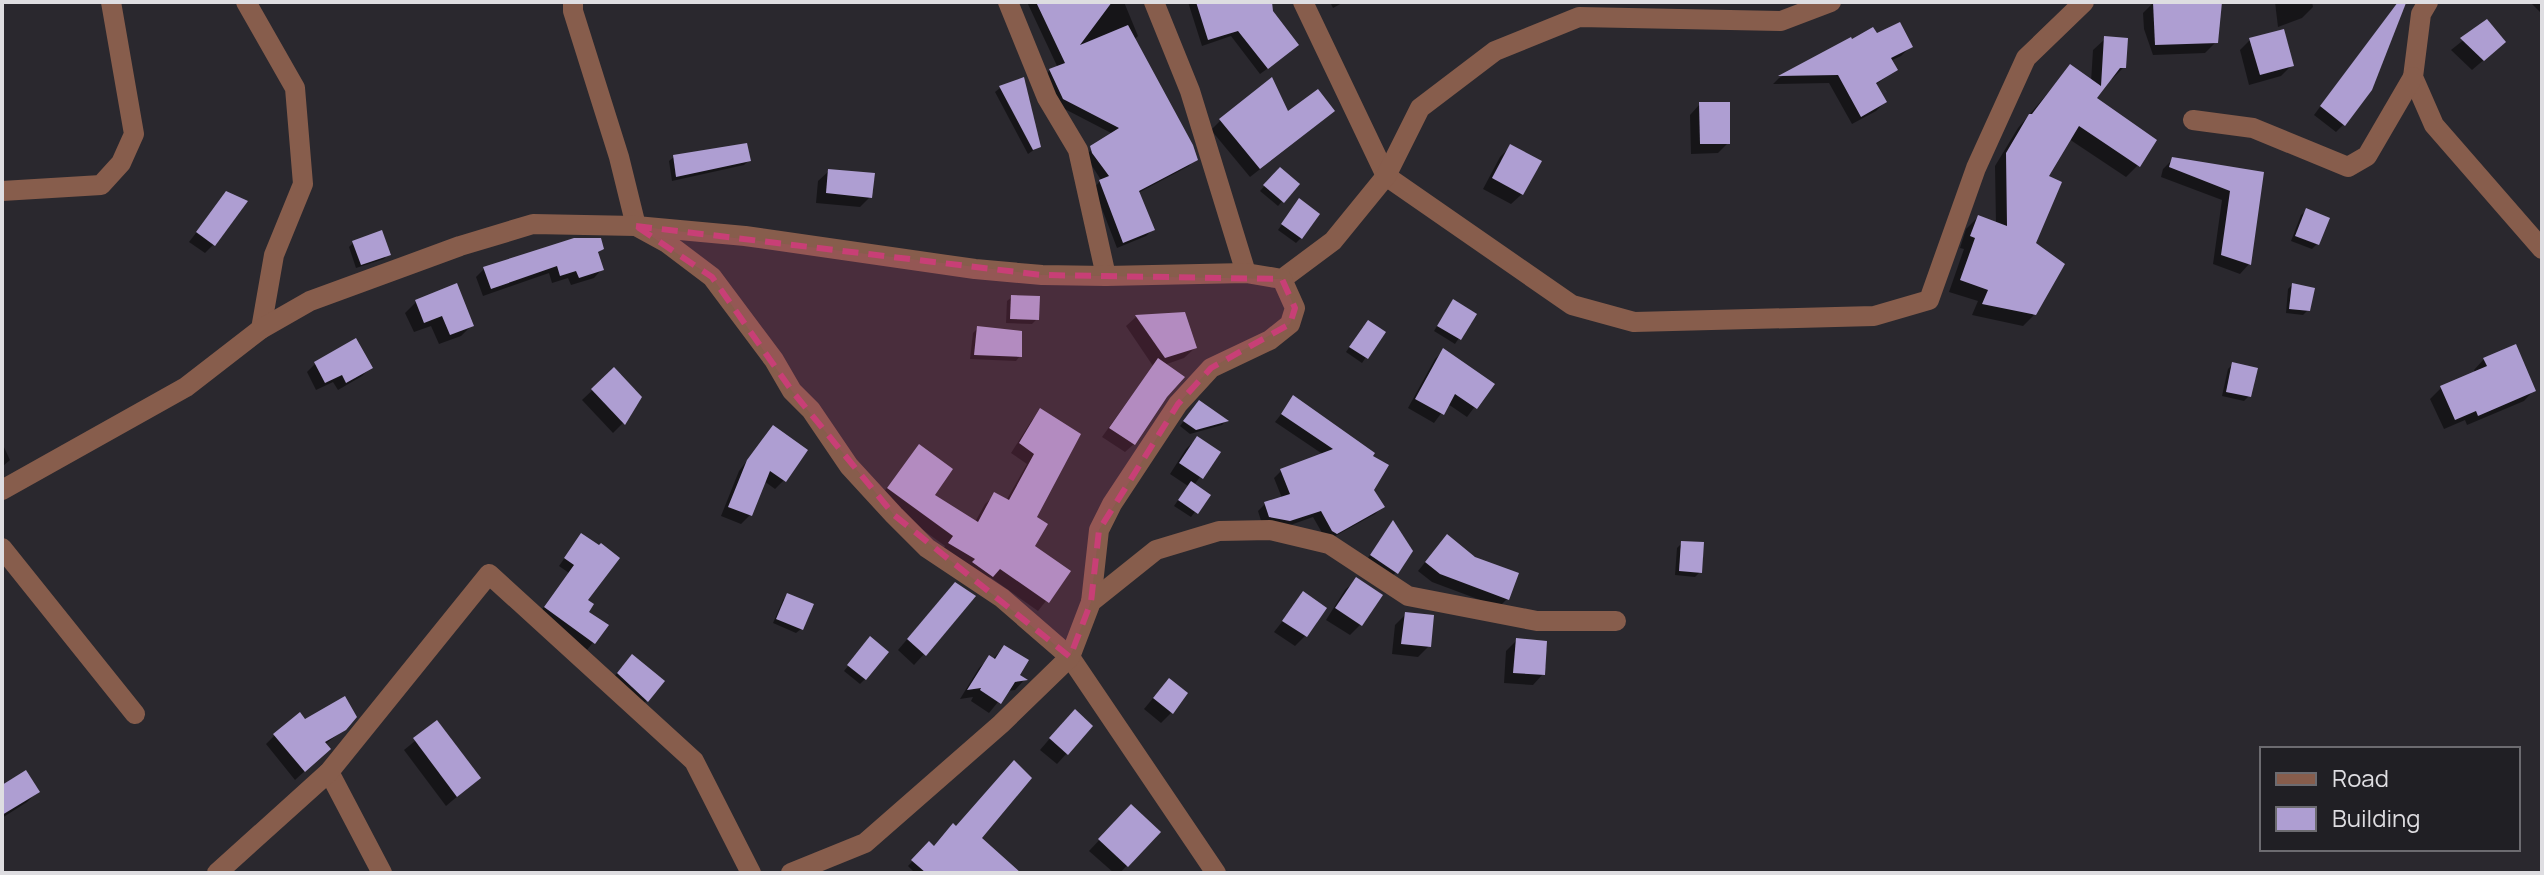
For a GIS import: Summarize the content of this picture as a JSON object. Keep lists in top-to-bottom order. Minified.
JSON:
{"legend":["Road","Building"]}
